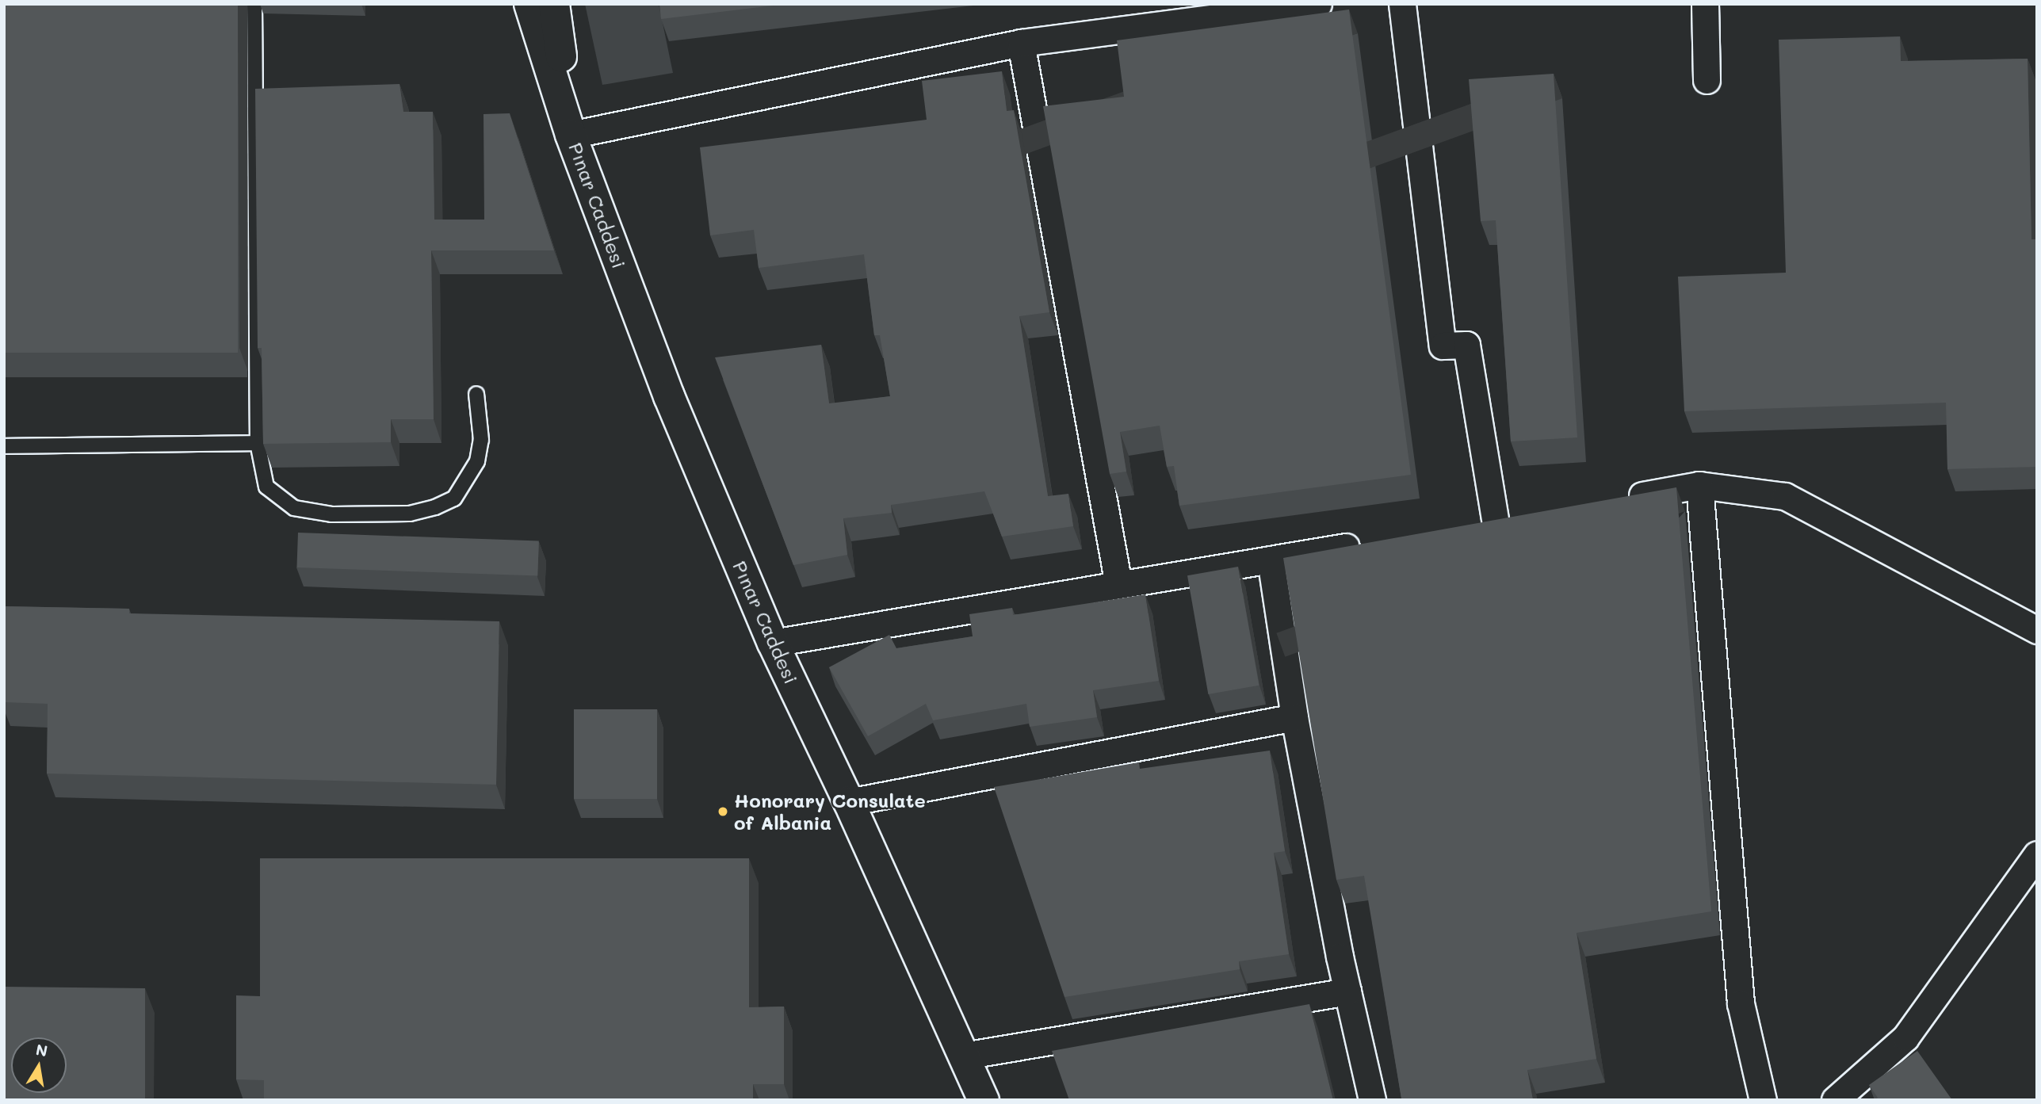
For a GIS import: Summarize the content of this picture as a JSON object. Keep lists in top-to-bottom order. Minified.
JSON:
{"streets":{"main road":["Pınar Caddesi"]},"places":["Honorary Consulate of Albania"],"north":"top"}
